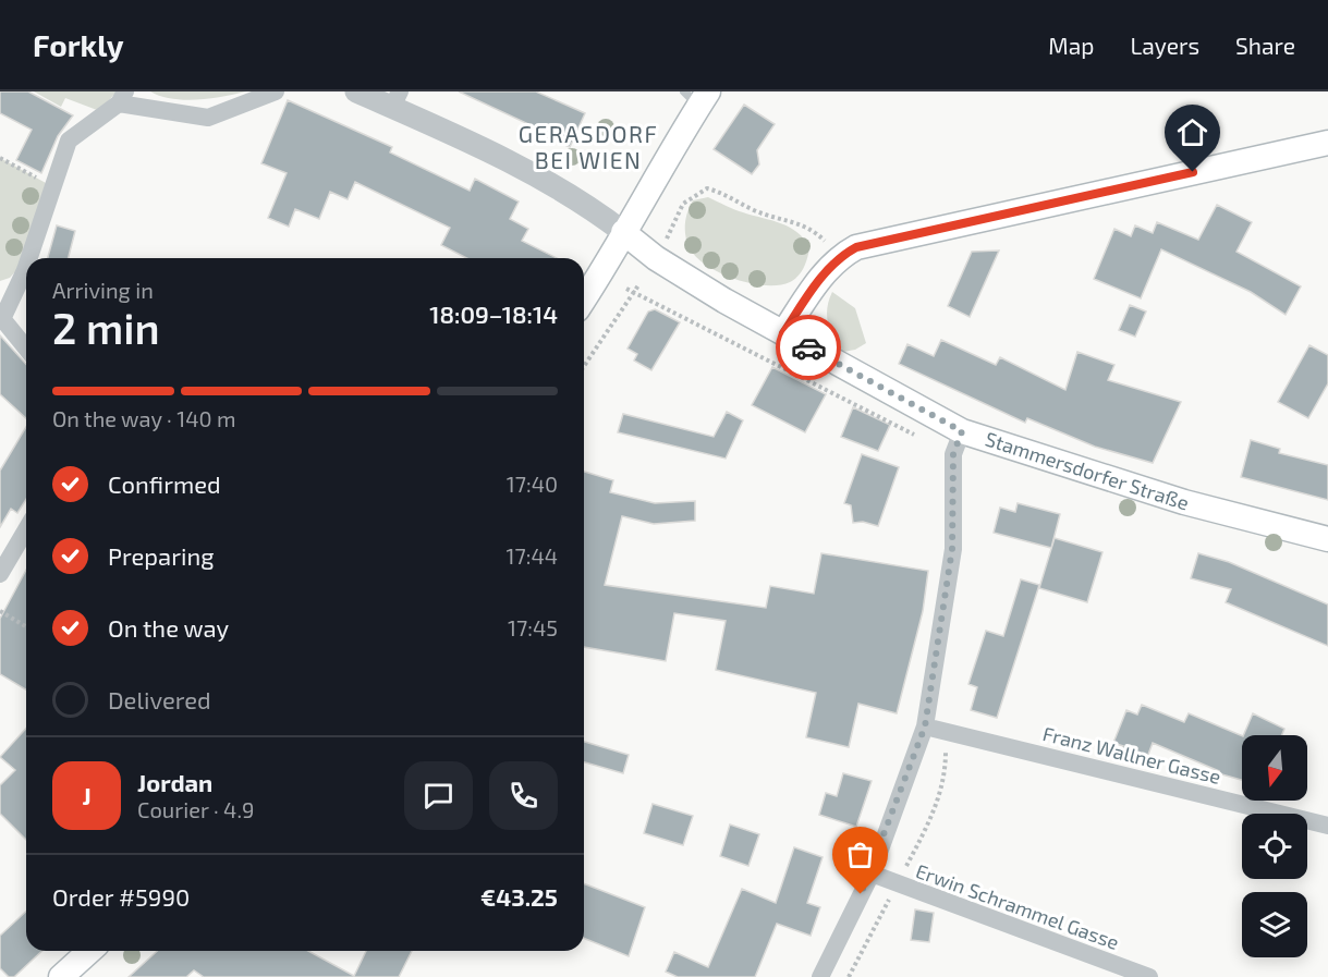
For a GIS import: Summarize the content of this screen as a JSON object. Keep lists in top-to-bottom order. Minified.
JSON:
{"streets":{"main road":["Stammersdorfer Straße"],"street":["Franz Wallner Gasse","Erwin Schrammel Gasse"]},"districts":["GERASDORF BEI WIEN"],"north":"bottom","page":{"header":"Forkly","nav":["Map","Layers","Share"],"heading":["2 min","Arriving in","18:09–18:14"],"panel":["Jordan","Courier · 4.9","Order #5990","€43.25"],"bar":"On the way · 140 m","list":[["Confirmed","17:40"],["Preparing","17:44"],["On the way","17:45"],"Delivered"],"round":"J"}}
